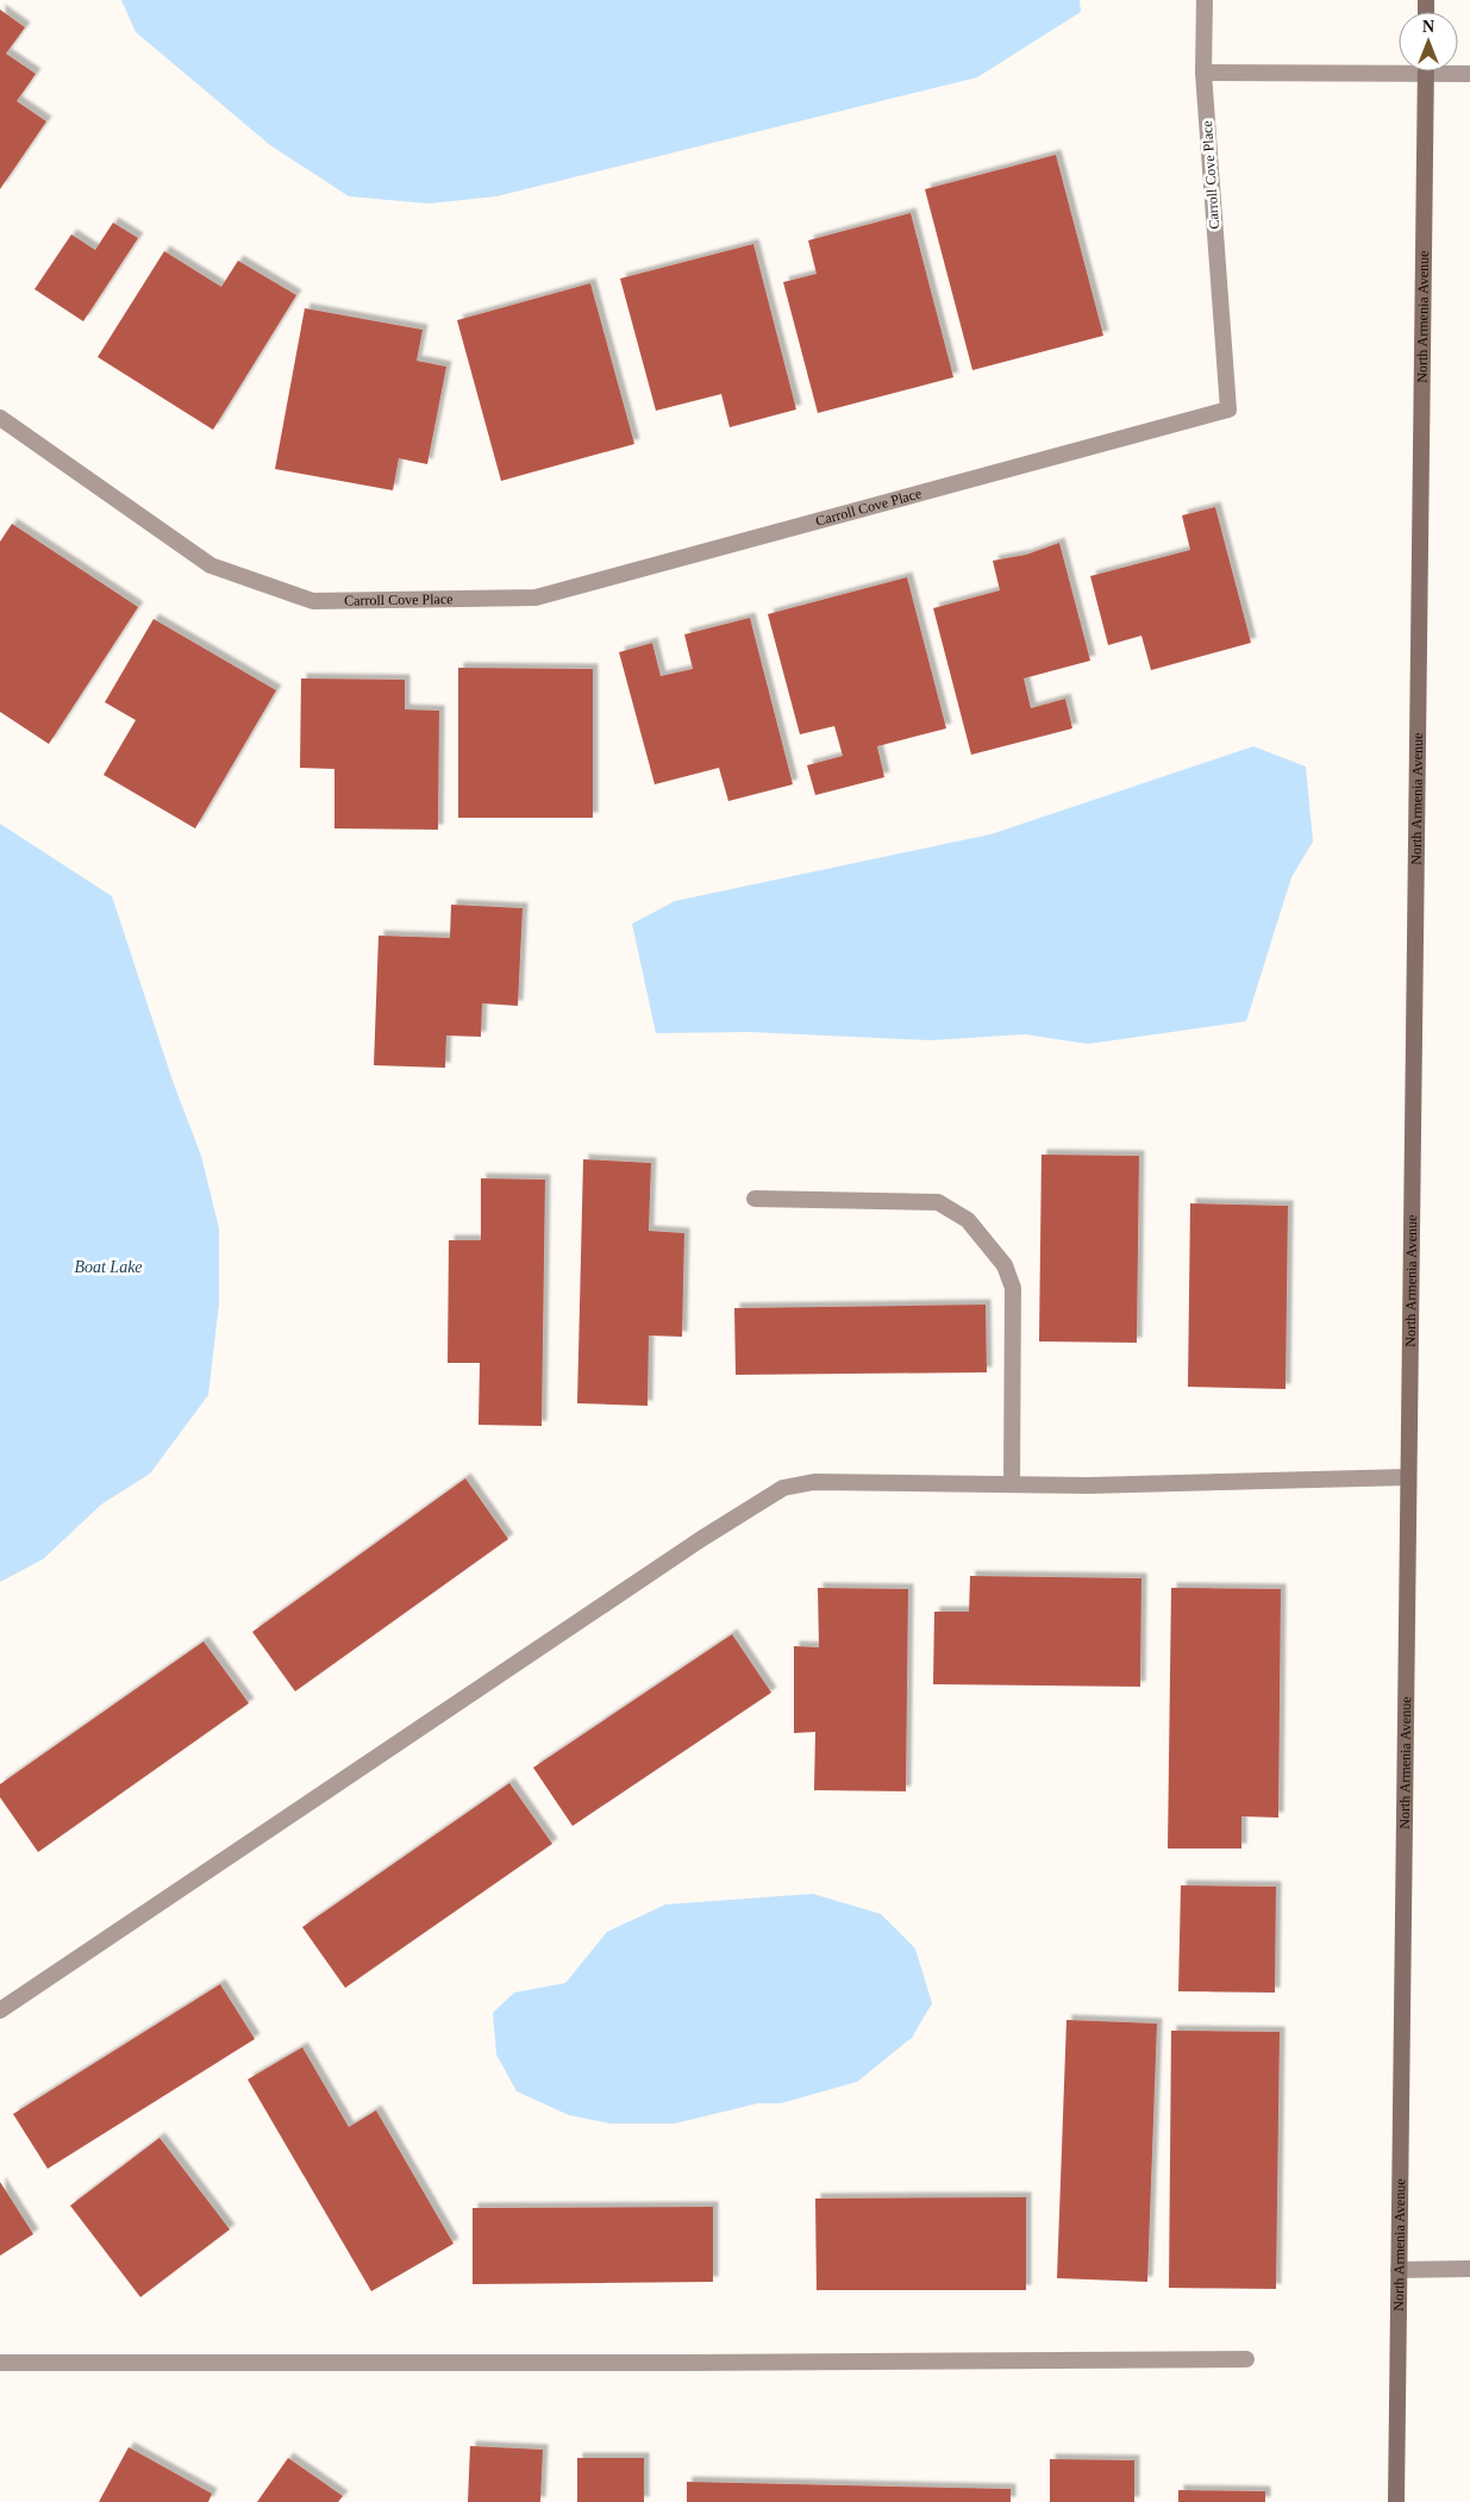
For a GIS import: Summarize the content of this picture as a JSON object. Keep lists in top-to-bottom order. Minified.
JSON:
{"streets":{"main road":["North Armenia Avenue"],"street":["Carroll Cove Place"]},"water":["Boat Lake"],"north":"top"}
